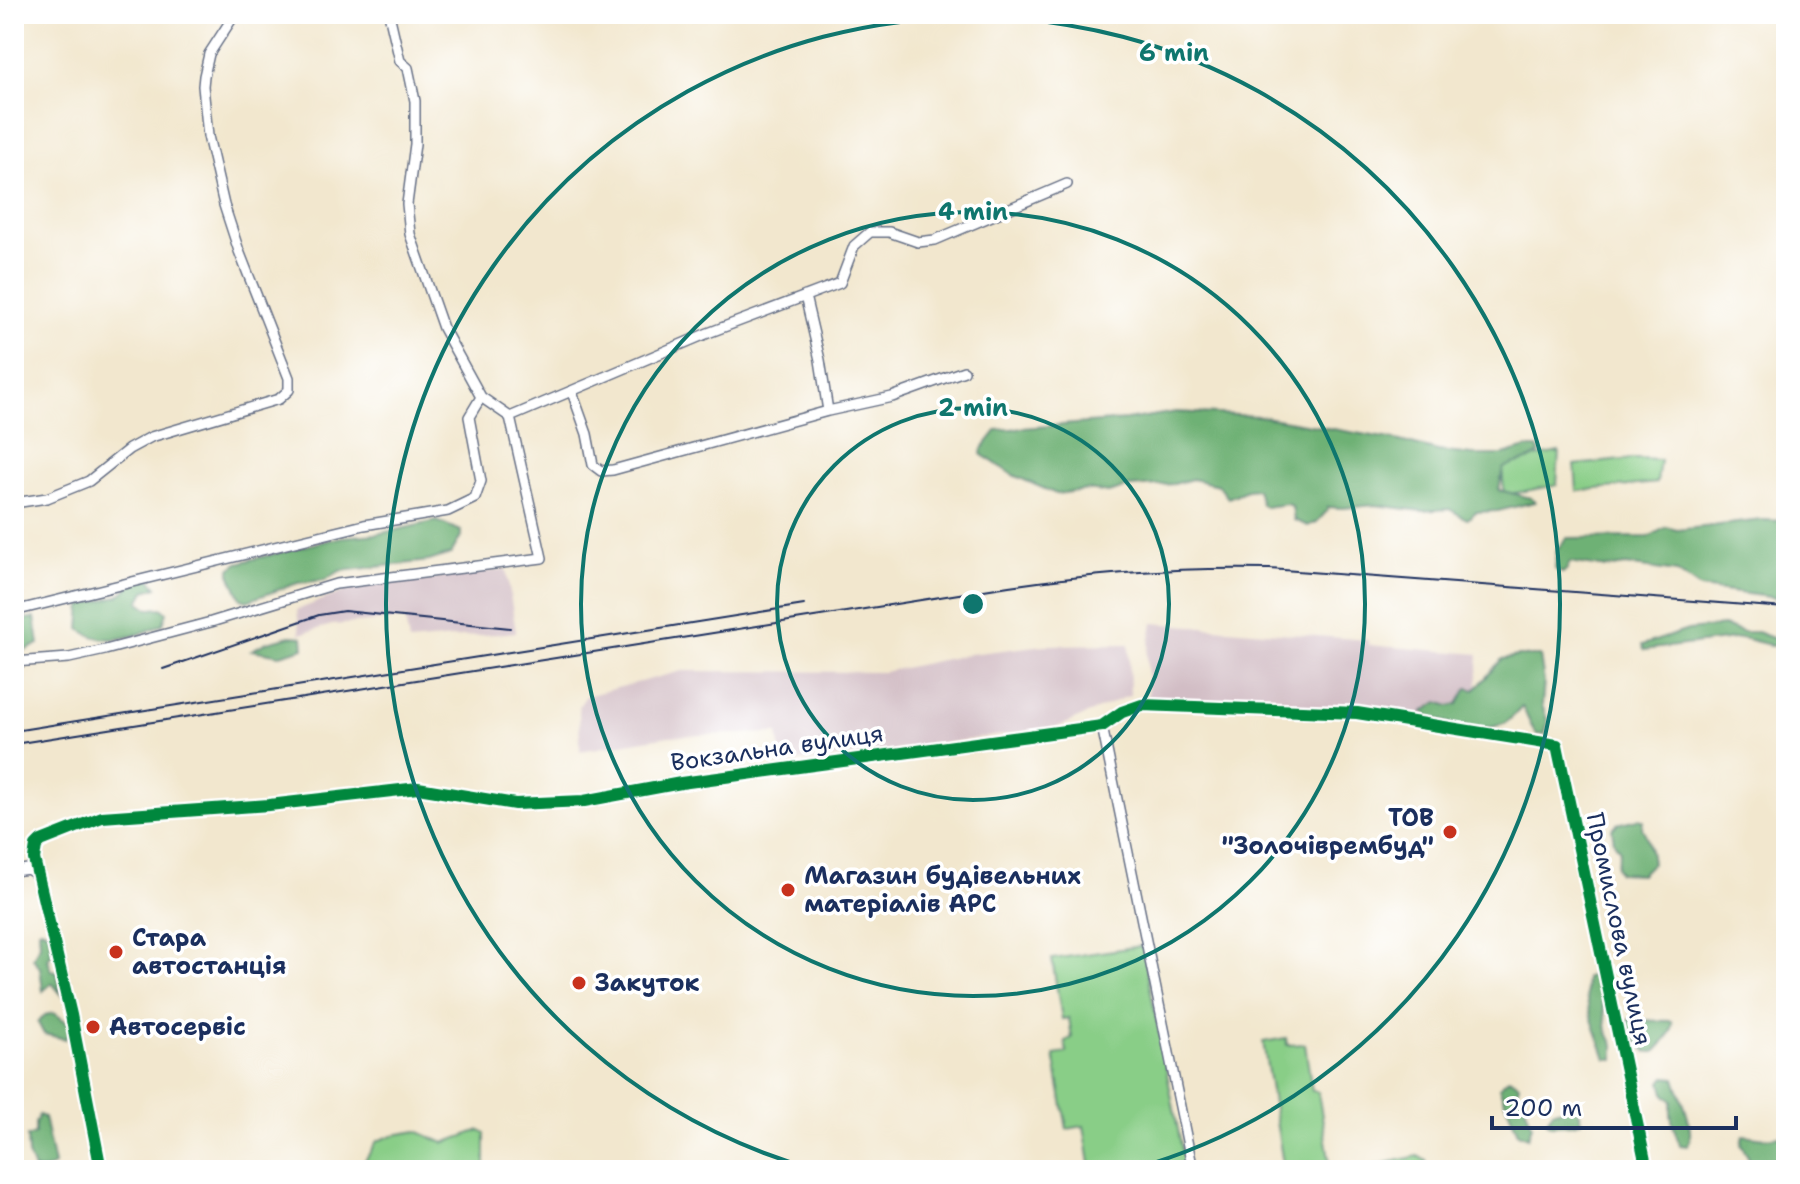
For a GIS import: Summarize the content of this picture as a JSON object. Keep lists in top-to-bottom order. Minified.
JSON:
{"streets":{"street":["Вокзальна вулиця","Промислова вулиця"]},"crossings":[["Вокзальна вулиця","Промислова вулиця"]],"places":["ТОВ \"Золочіврембуд\"","Магазин будівельних матеріалів APC","Стара автостанція","Закуток","Автосервіс"],"scale_bar":"200 m","rings":["6 min","4 min","2 min"]}
